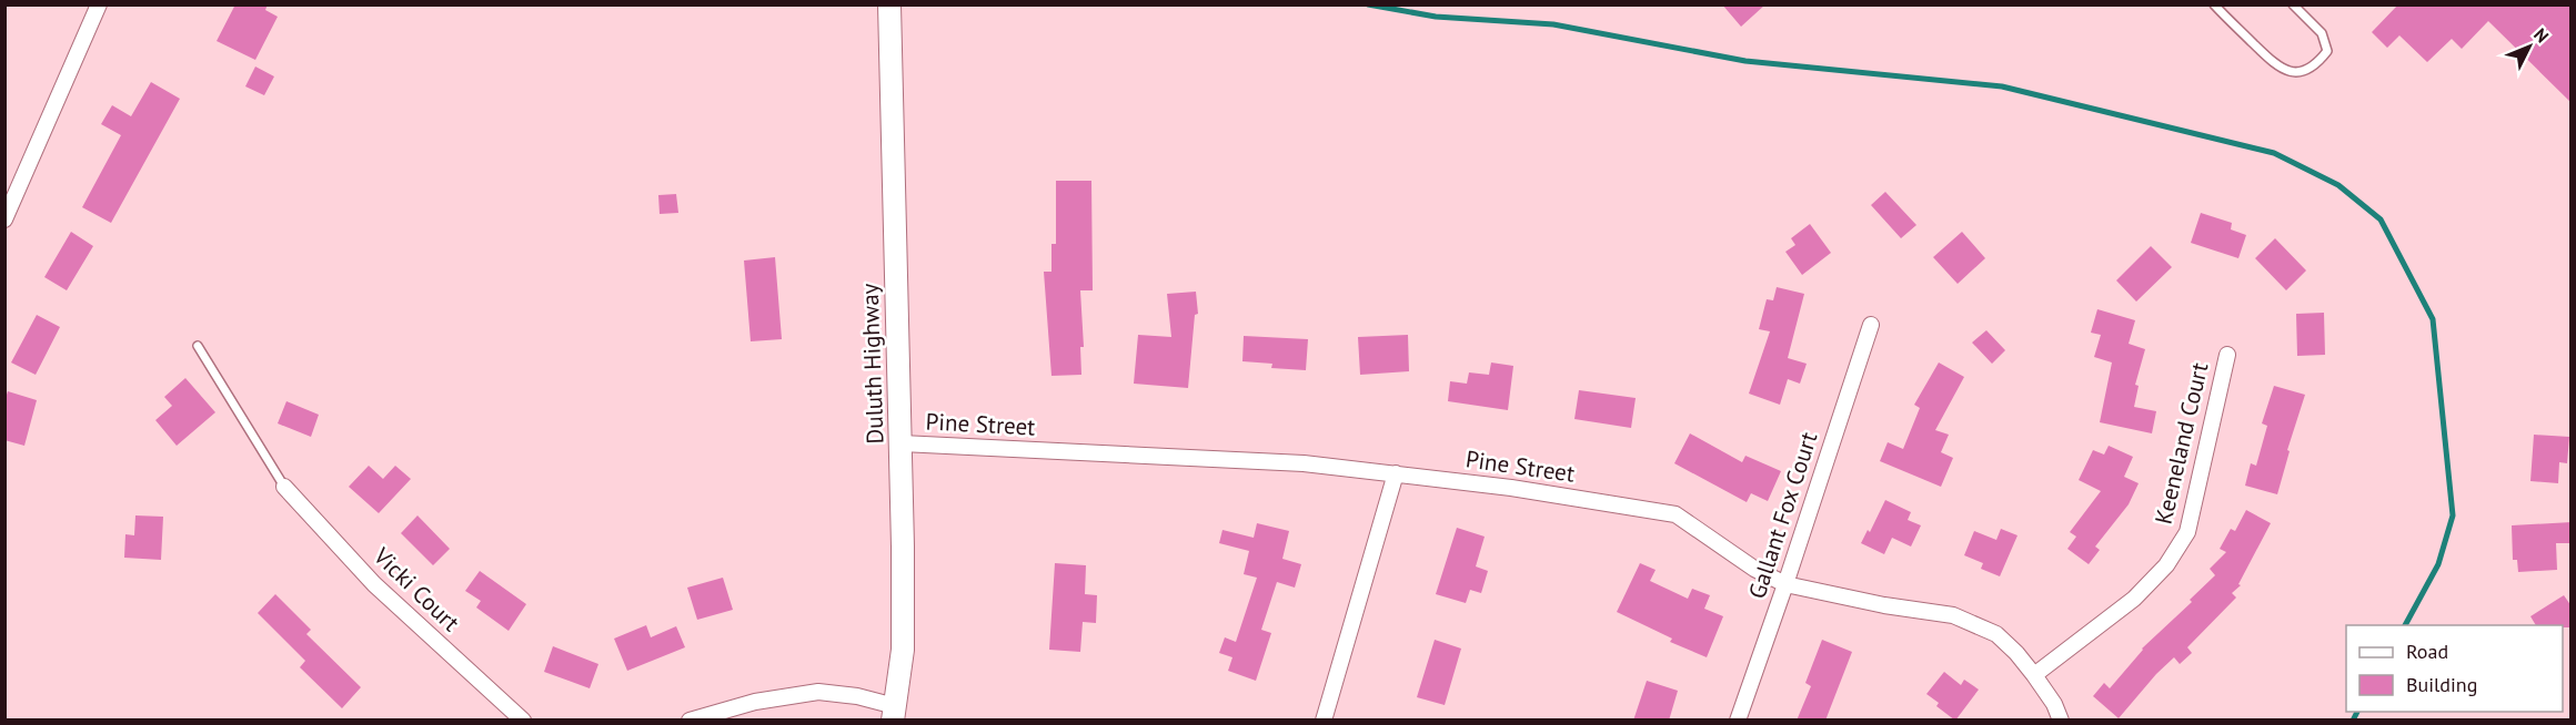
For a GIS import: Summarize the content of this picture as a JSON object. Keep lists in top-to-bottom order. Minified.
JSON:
{"streets":{"main road":["Duluth Highway"],"street":["Pine Street","Keeneland Court","Gallant Fox Court","Vicki Court"]},"crossings":[["Duluth Highway","Pine Street"],["Pine Street","Keeneland Court"],["Pine Street","Gallant Fox Court"]],"legend":["Road","Building"],"north":"top right"}
